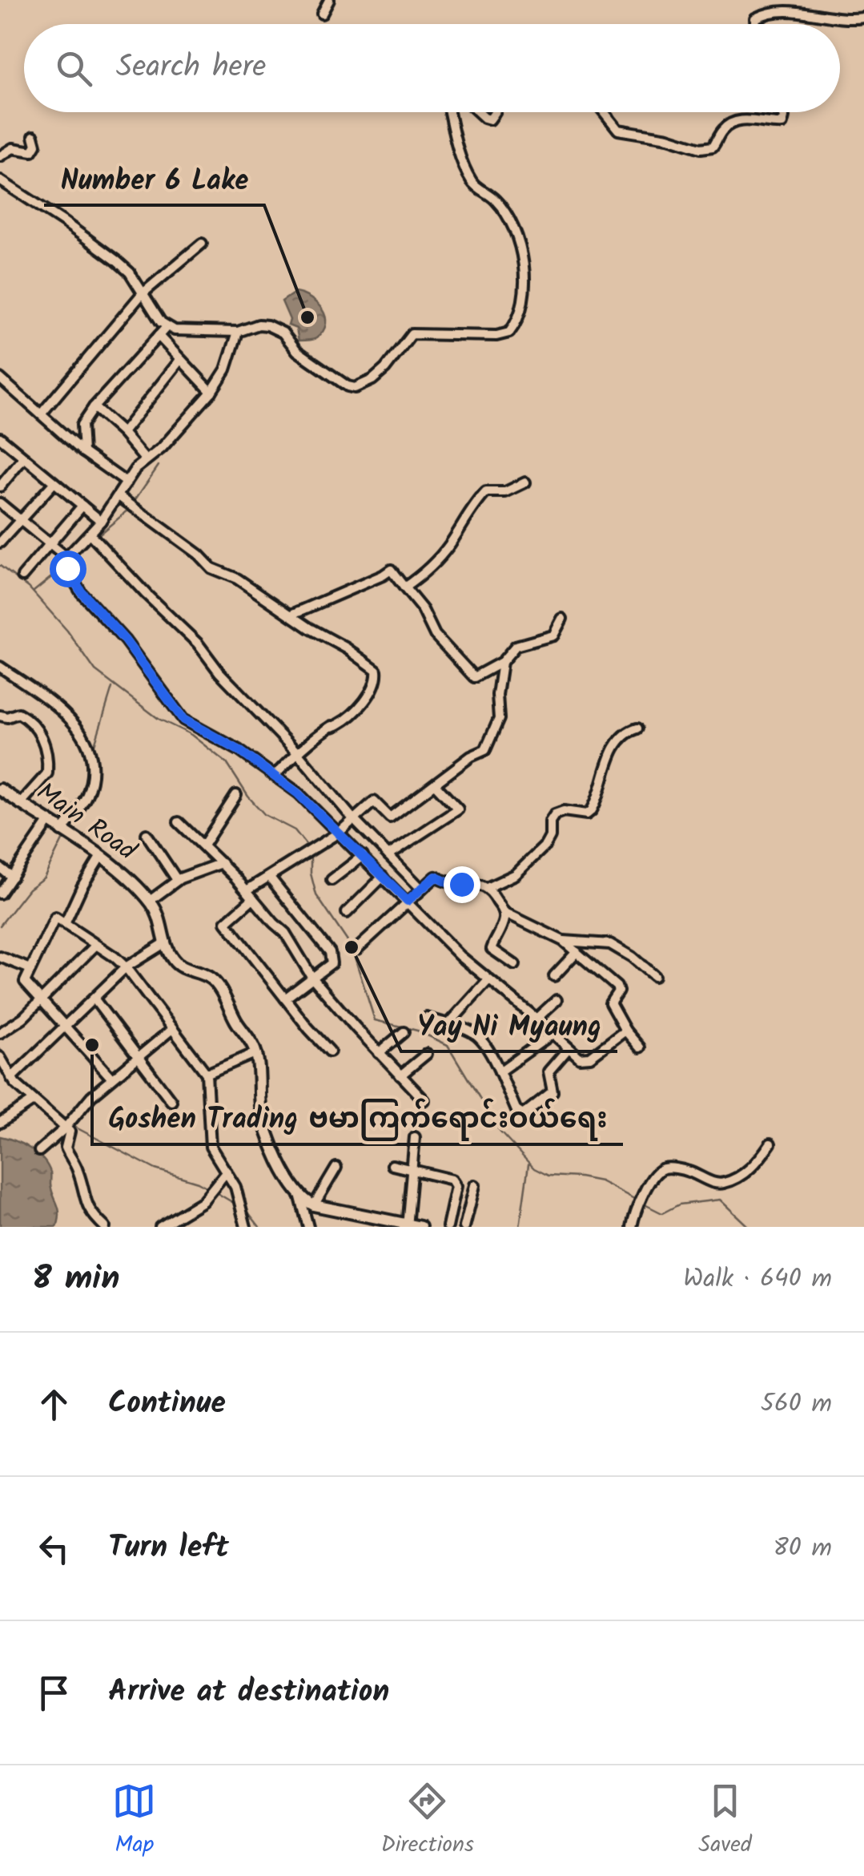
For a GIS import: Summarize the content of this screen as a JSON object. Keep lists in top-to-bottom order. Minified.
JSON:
{"streets":{"main road":["Main Road"]},"places":["Number 6 Lake","Yay Ni Myaung","Goshen Trading ဗမာကြက်ရောင်းဝယ်ရေး"],"page":{"search":"Search here","heading":["8 min","Walk · 640 m"],"list":[["Continue","560 m"],["Turn left","80 m"],"Arrive at destination"],"nav":["Map","Directions","Saved"]}}
